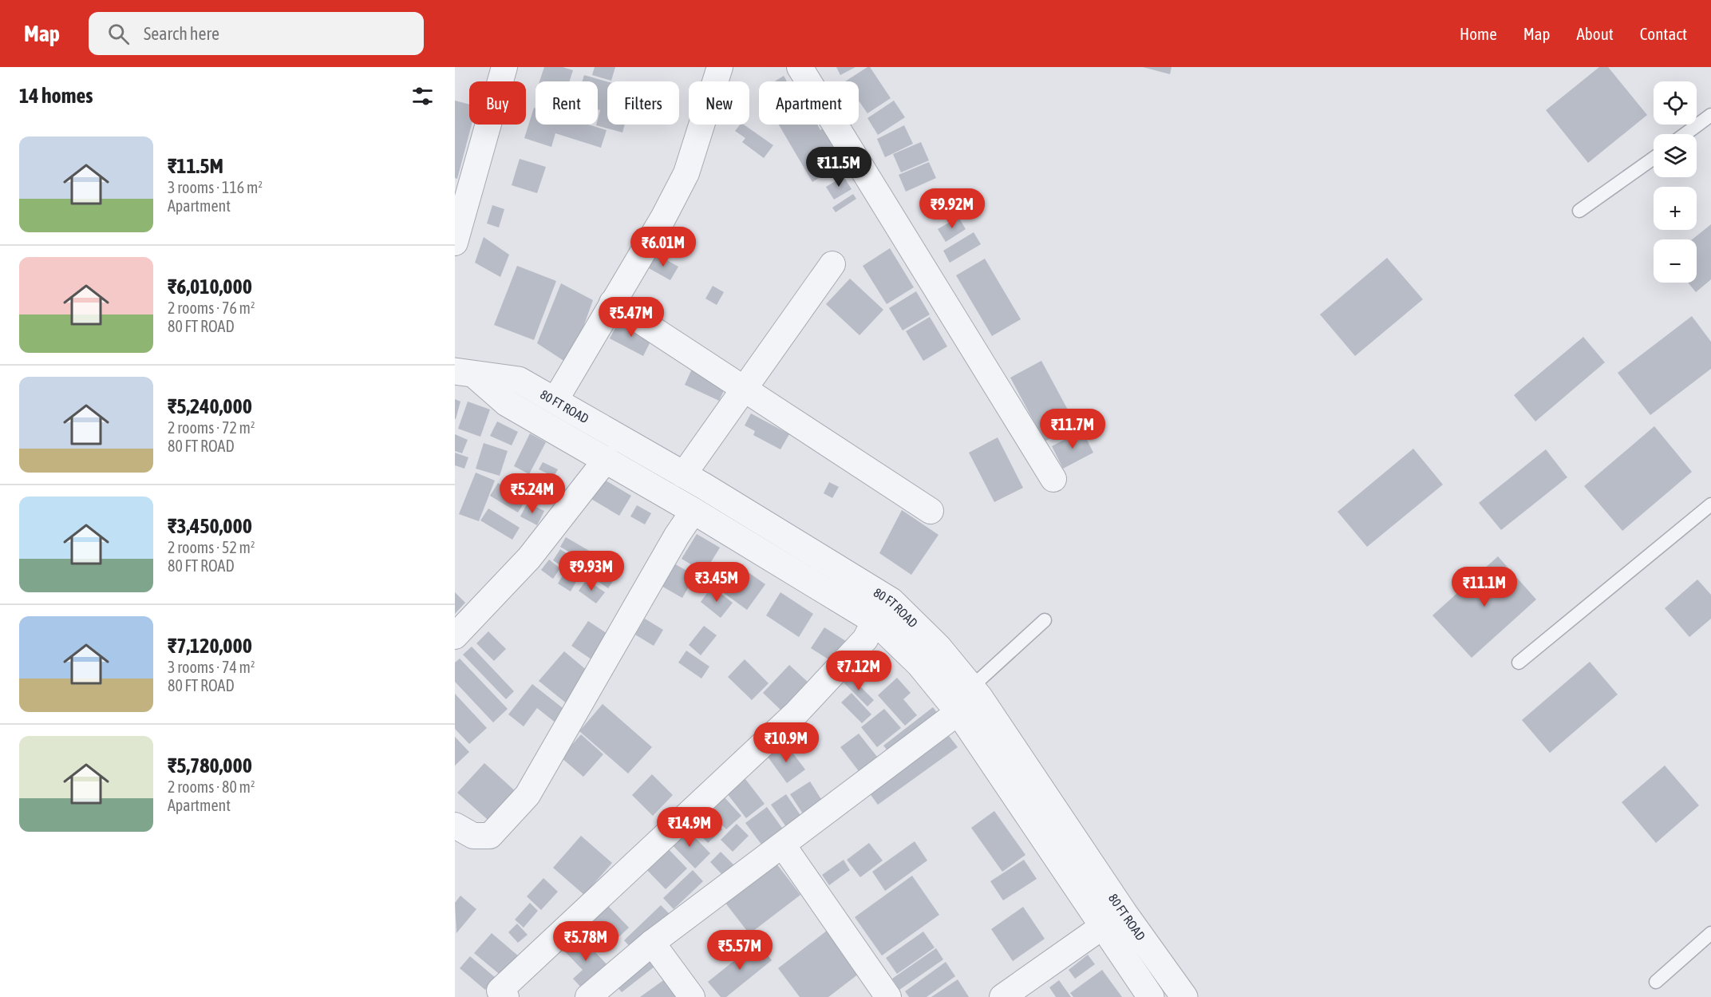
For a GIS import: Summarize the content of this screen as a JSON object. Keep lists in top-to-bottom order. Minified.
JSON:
{"streets":{"street":["80 FT ROAD"]},"page":{"header":"Map","search":"Search here","nav":["Home","Map","About","Contact"],"heading":"14 homes","map_buttons":["+","−"],"chip":["Buy","Rent","Filters","New","Apartment"],"list":[{"name":"₹11.5M","note":"3 rooms · 116 m² · Apartment"},{"name":"₹6,010,000","note":"2 rooms · 76 m² · 80 FT ROAD"},{"name":"₹5,240,000","note":"2 rooms · 72 m² · 80 FT ROAD"},{"name":"₹3,450,000","note":"2 rooms · 52 m² · 80 FT ROAD"},{"name":"₹7,120,000","note":"3 rooms · 74 m² · 80 FT ROAD"},{"name":"₹5,780,000","note":"2 rooms · 80 m² · Apartment"}],"price":["₹11.5M","₹9.92M","₹6.01M","₹5.47M","₹11.7M","₹5.24M","₹9.93M","₹3.45M","₹11.1M","₹7.12M","₹10.9M","₹14.9M","₹5.78M","₹5.57M"]}}
